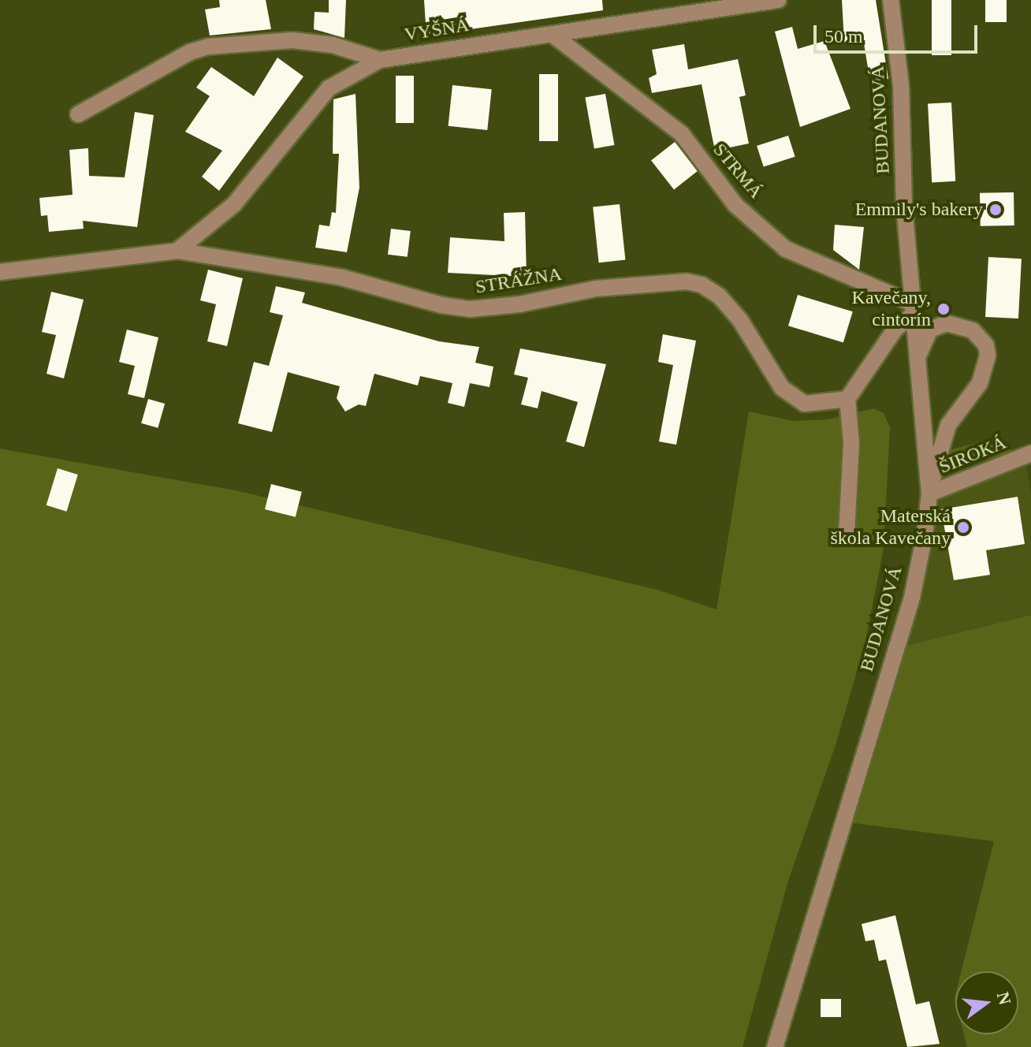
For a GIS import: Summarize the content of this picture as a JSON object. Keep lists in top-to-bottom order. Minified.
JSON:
{"streets":{"street":["VYŠNÁ","BUDANOVÁ","STRMÁ","STRÁŽNA","ŠIROKÁ"]},"crossings":[["VYŠNÁ","STRMÁ"],["VYŠNÁ","STRÁŽNA"],["BUDANOVÁ","STRMÁ"],["BUDANOVÁ","ŠIROKÁ"]],"places":["Emmily's bakery","Kavečany, cintorín","Materská škola Kavečany"],"scale_bar":"50 m","north":"right"}
